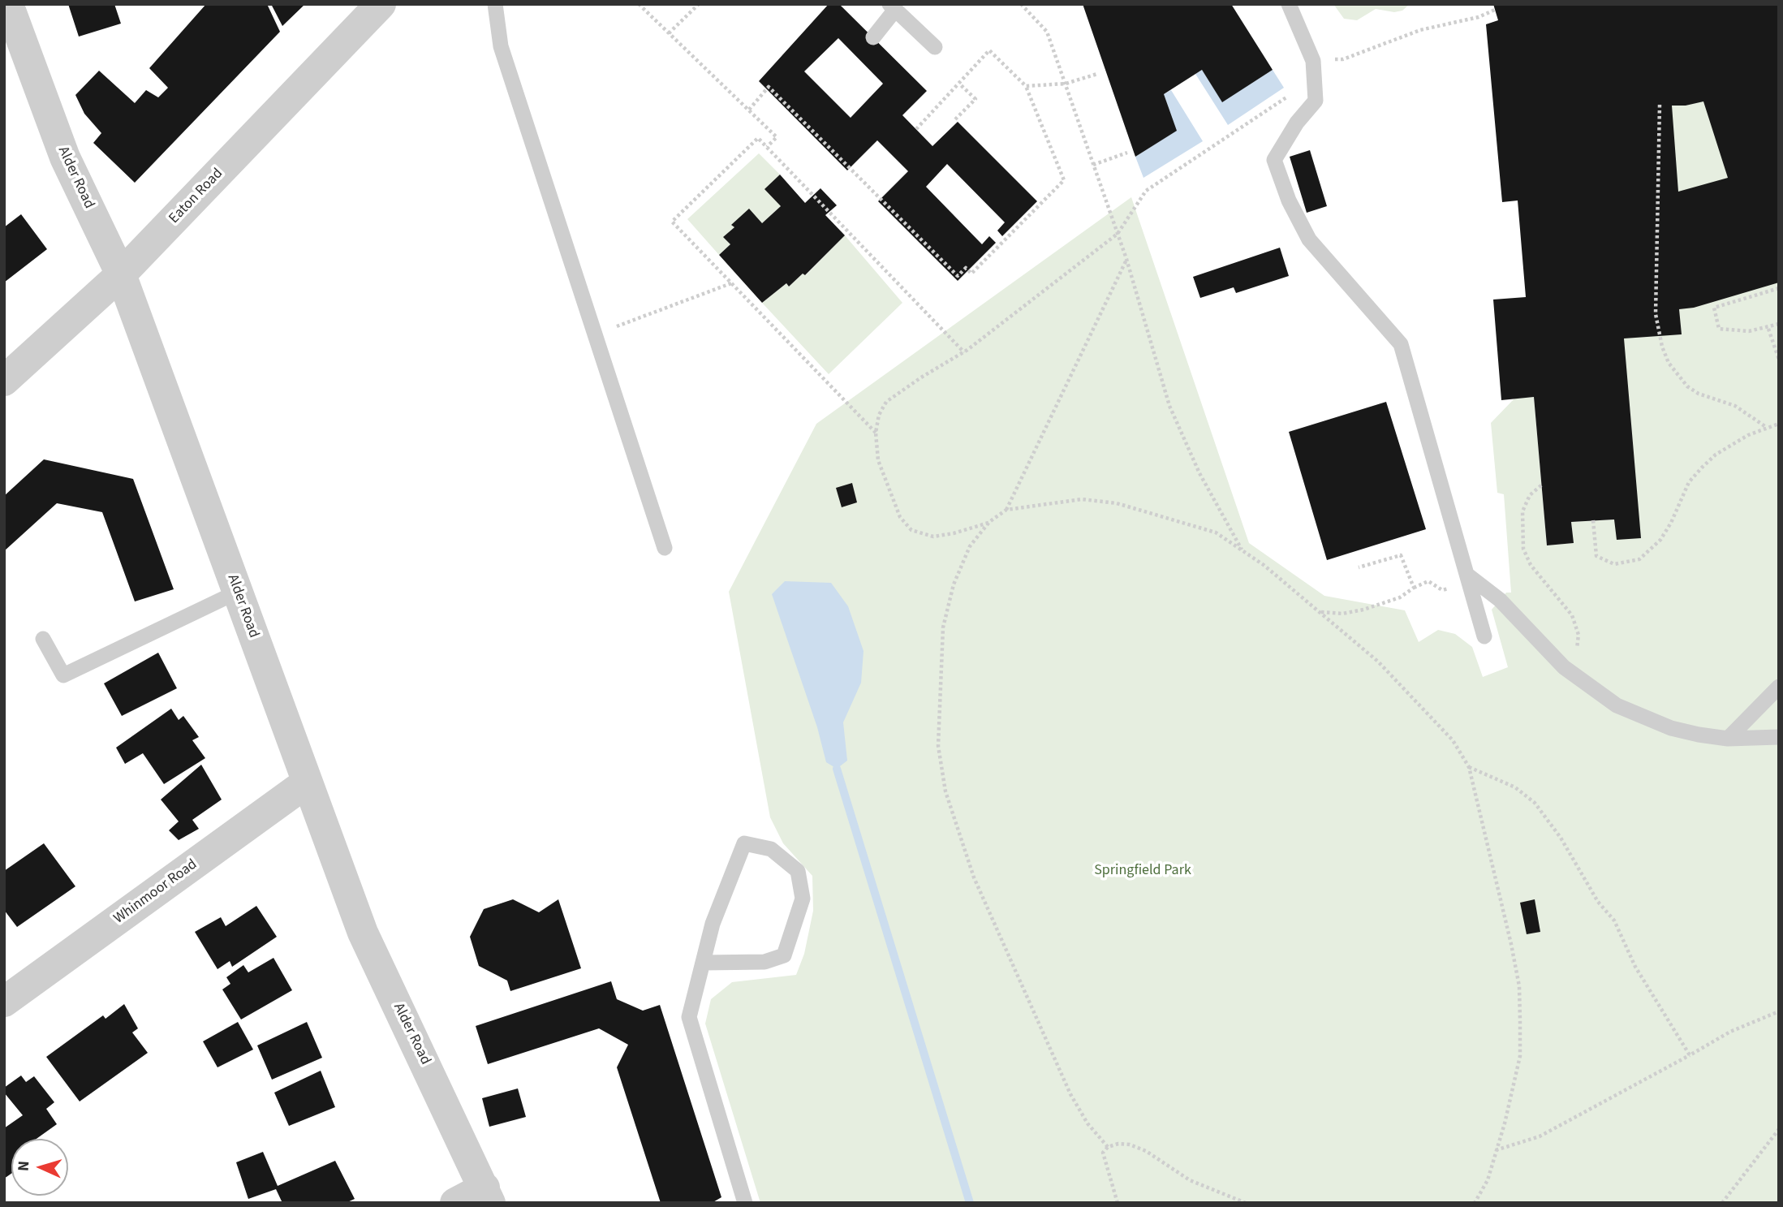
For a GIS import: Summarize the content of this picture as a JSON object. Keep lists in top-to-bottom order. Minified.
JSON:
{"streets":{"street":["Alder Road","Eaton Road","Whinmoor Road"]},"crossings":[["Alder Road","Eaton Road"],["Alder Road","Whinmoor Road"]],"parks":["Springfield Park"],"north":"left"}
